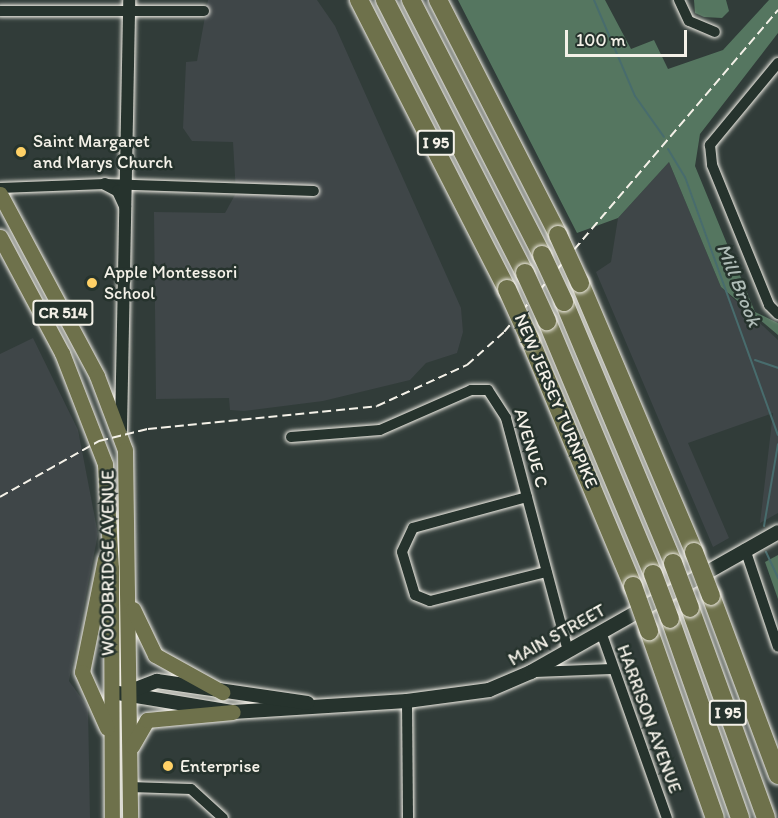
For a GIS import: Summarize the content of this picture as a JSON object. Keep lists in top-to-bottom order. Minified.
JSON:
{"streets":{"highway":["I 95","NEW JERSEY TURNPIKE"],"main road":["CR 514","WOODBRIDGE AVENUE","MAIN STREET"],"street":["AVENUE C","HARRISON AVENUE"]},"crossings":[["AVENUE C","MAIN STREET"],["WOODBRIDGE AVENUE","MAIN STREET"],["MAIN STREET","HARRISON AVENUE"]],"water":["Mill Brook"],"places":["Saint Margaret and Marys Church","Apple Montessori School","Enterprise"],"scale_bar":"100 m"}
